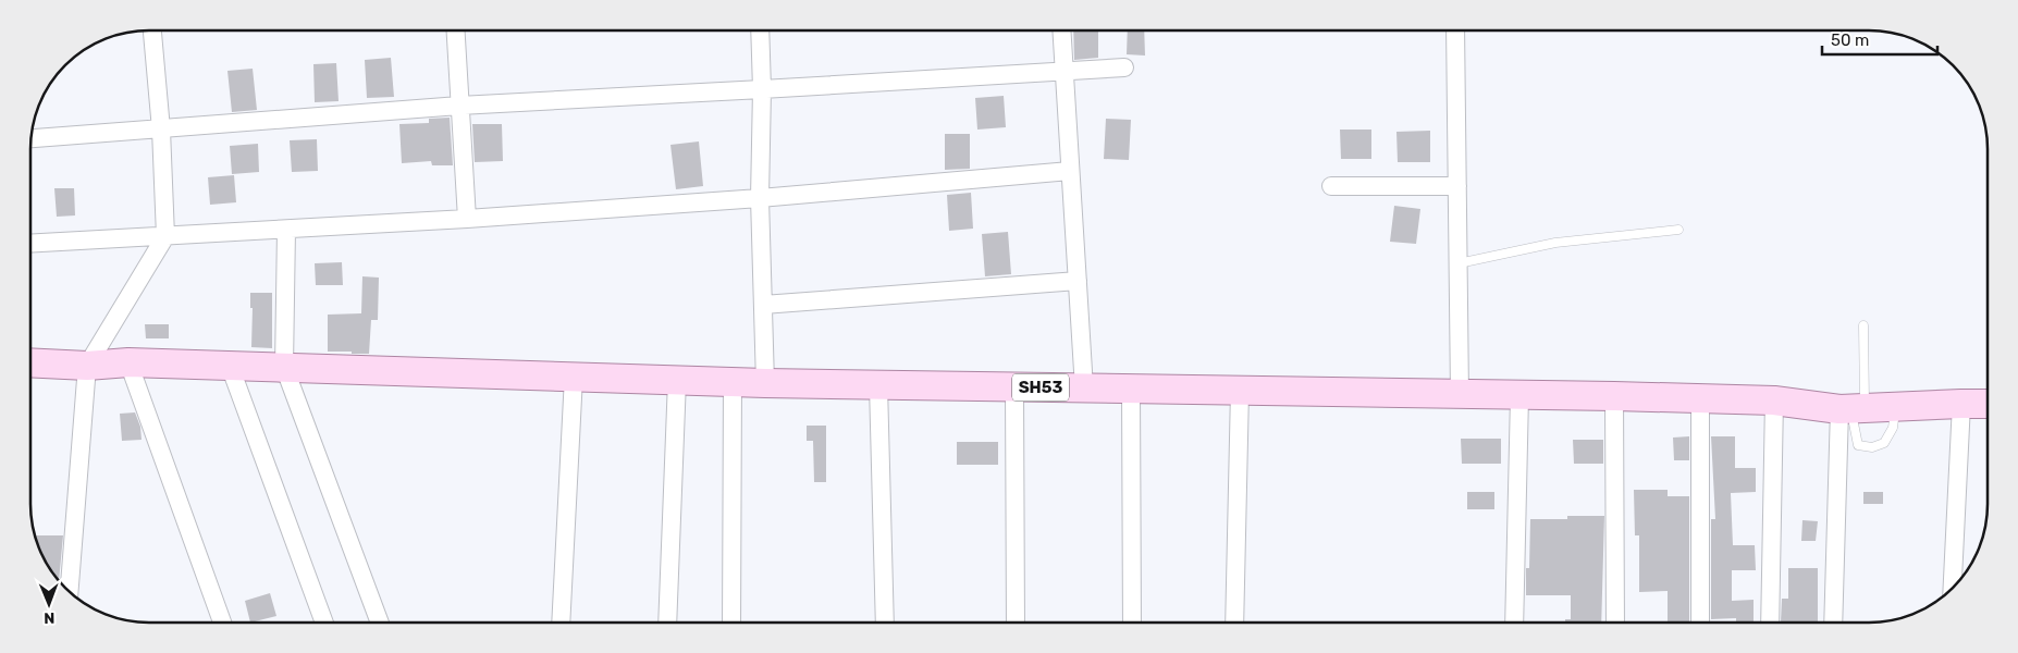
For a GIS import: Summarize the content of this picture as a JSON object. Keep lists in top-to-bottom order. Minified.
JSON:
{"streets":{"main road":["SH53"]},"scale_bar":"50 m","north":"bottom"}
